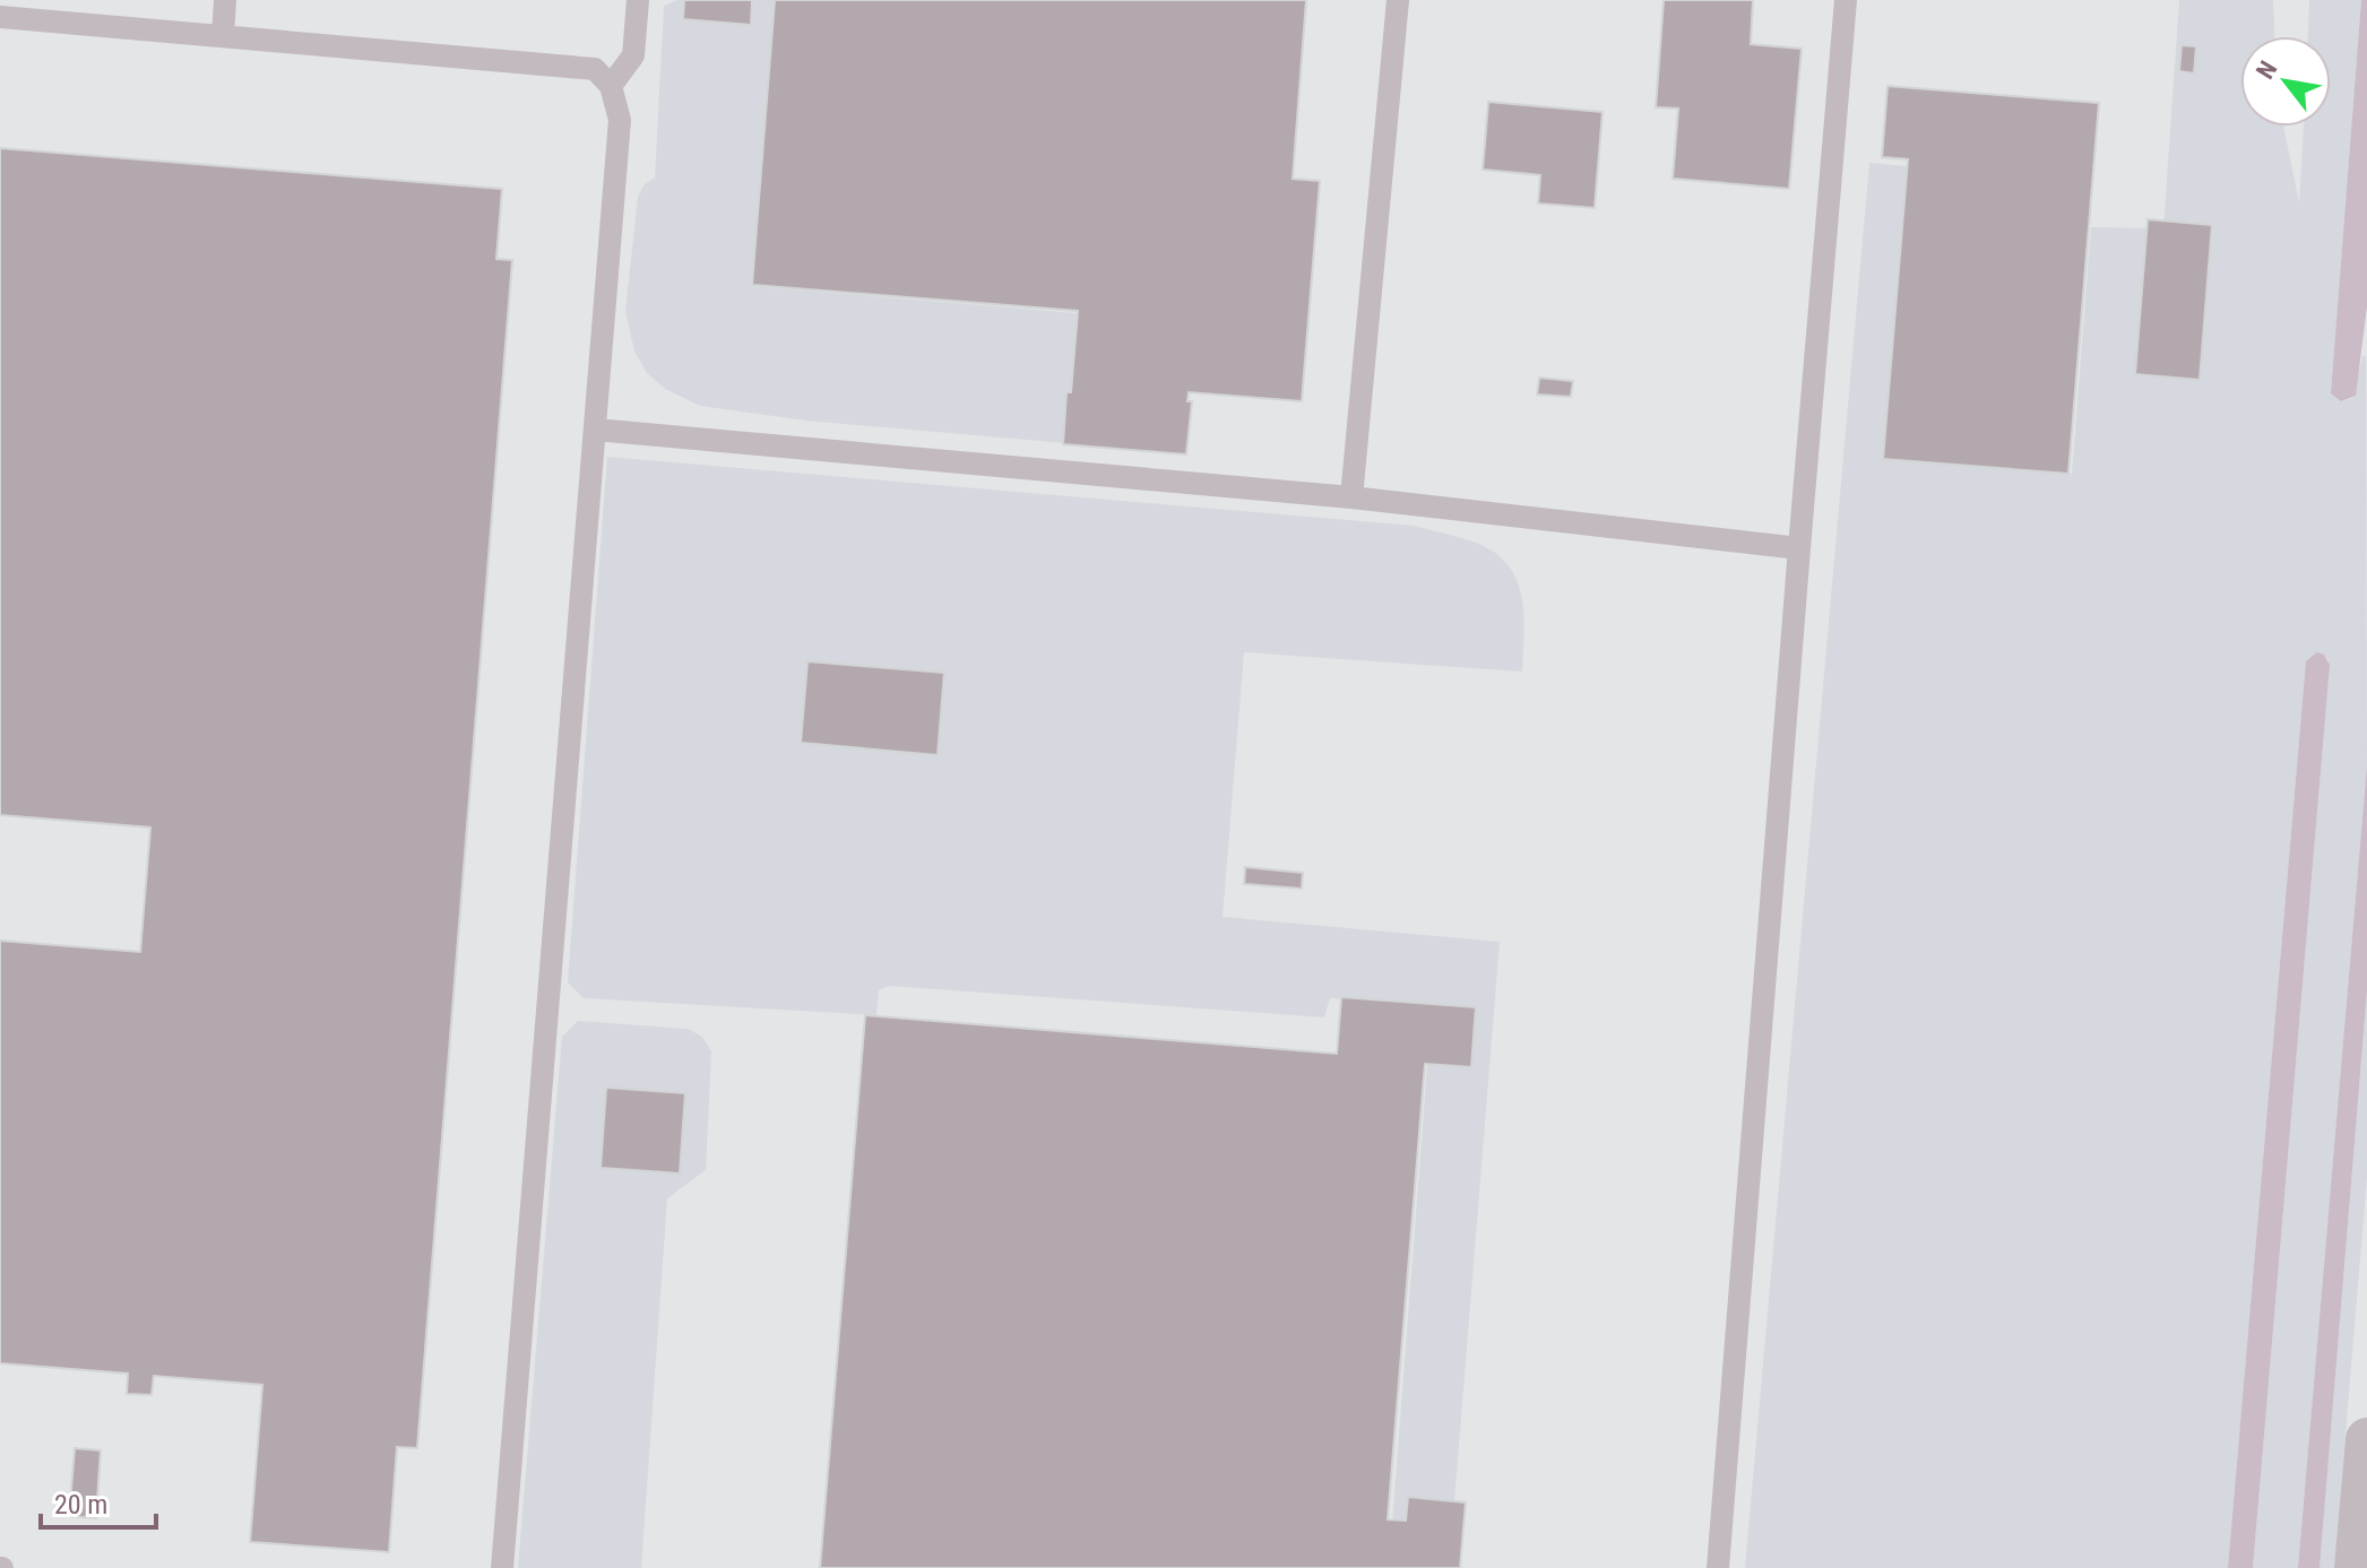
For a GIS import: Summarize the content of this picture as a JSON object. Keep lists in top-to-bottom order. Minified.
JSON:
{"scale_bar":"20 m","north":"top left"}
